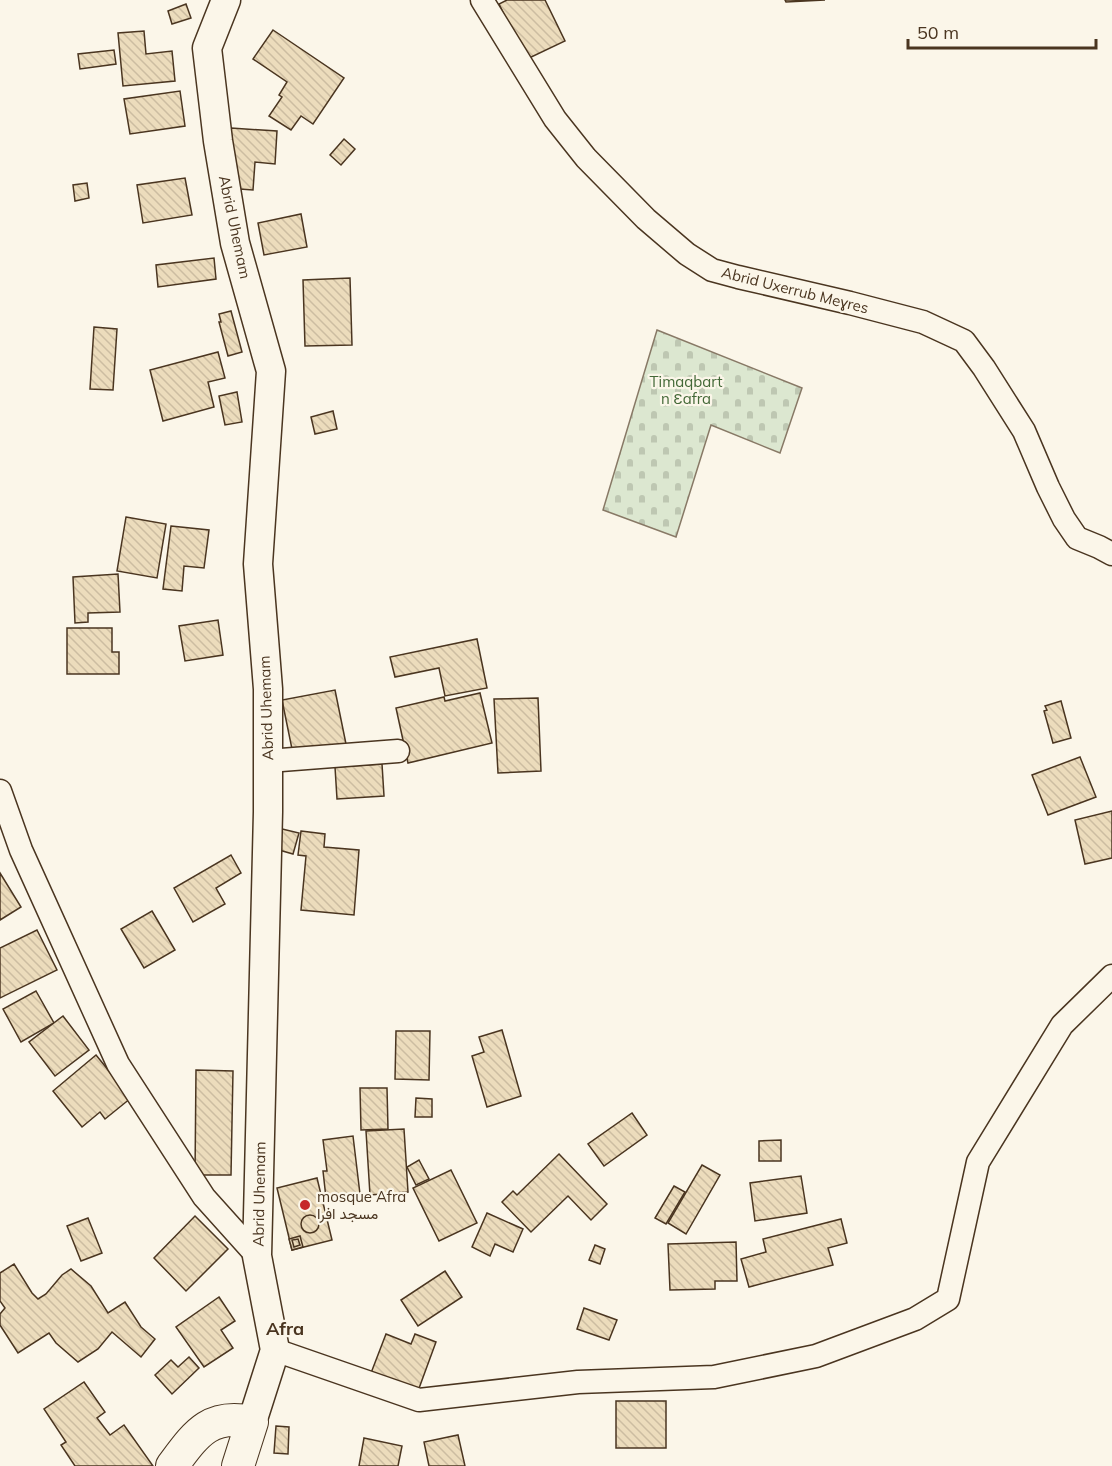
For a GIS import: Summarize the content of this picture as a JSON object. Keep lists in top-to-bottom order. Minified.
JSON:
{"streets":{"street":["Abrid Uhemam","Abrid Uxerrub Meɣres"]},"districts":["Afra"],"parks":["Timaqbart n Ɛafra"],"places":["mosque Afra مسجد افرا"],"scale_bar":"50 m"}
